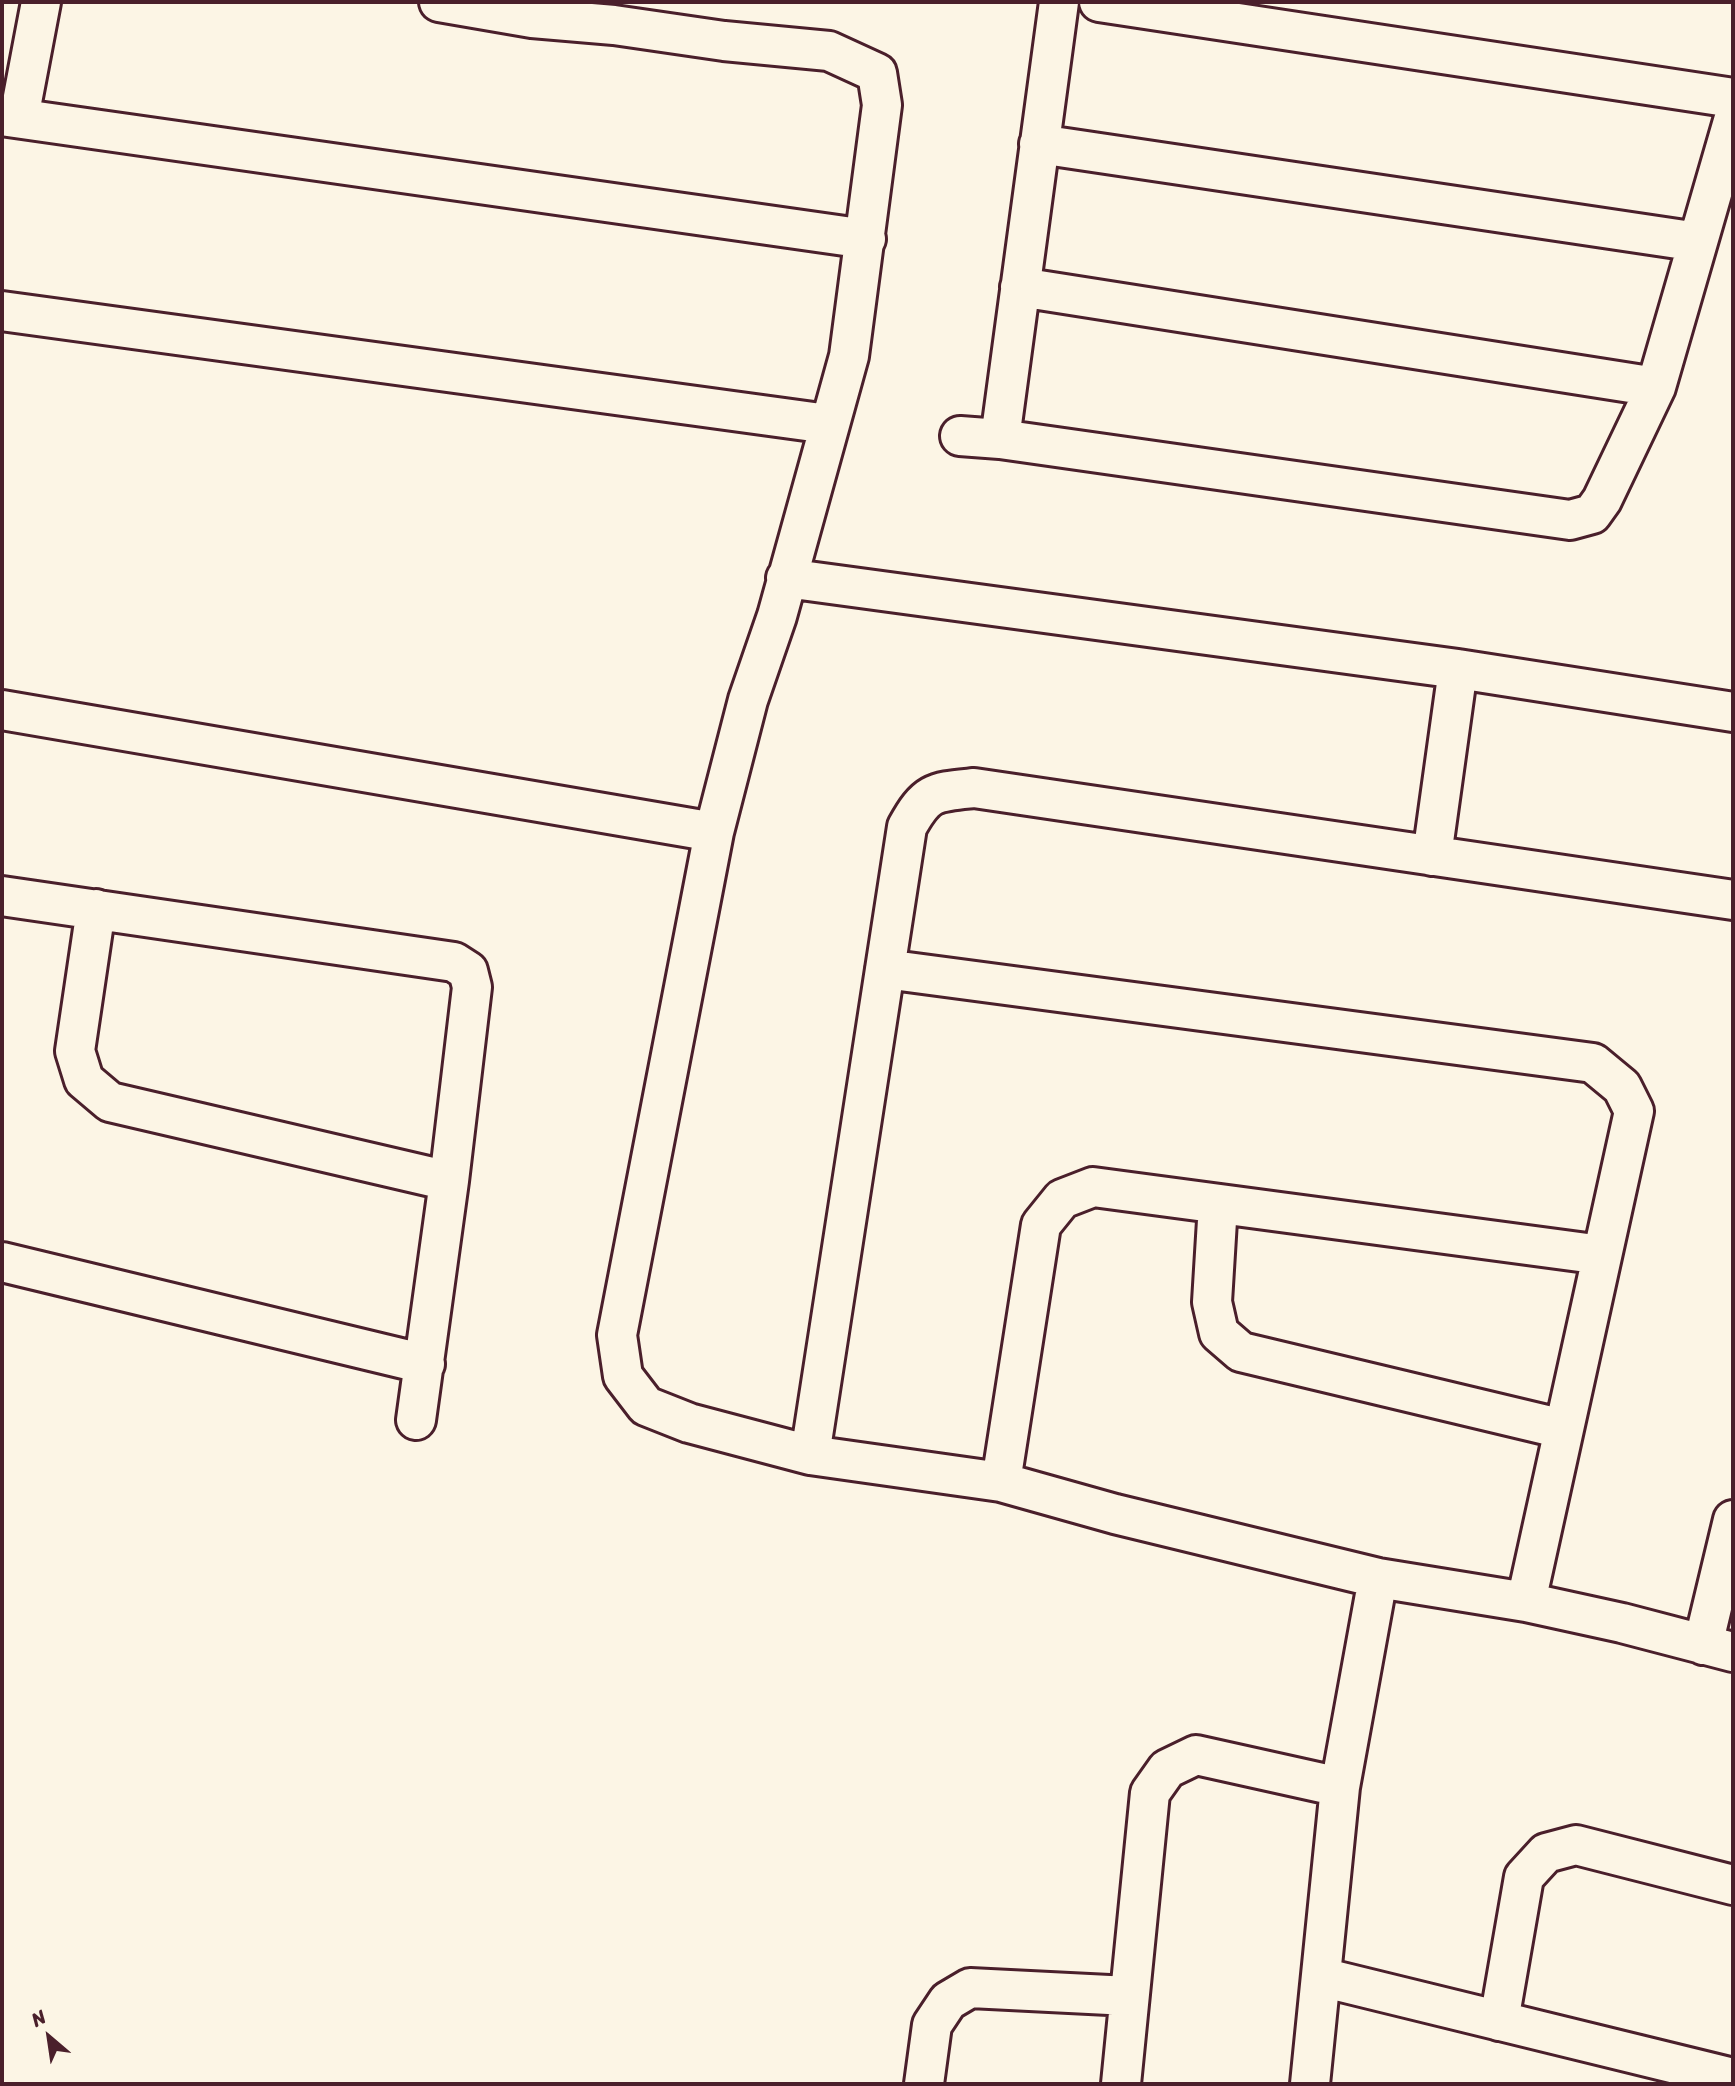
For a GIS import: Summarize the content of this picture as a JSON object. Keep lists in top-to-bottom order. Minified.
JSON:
{"north":"top left"}
